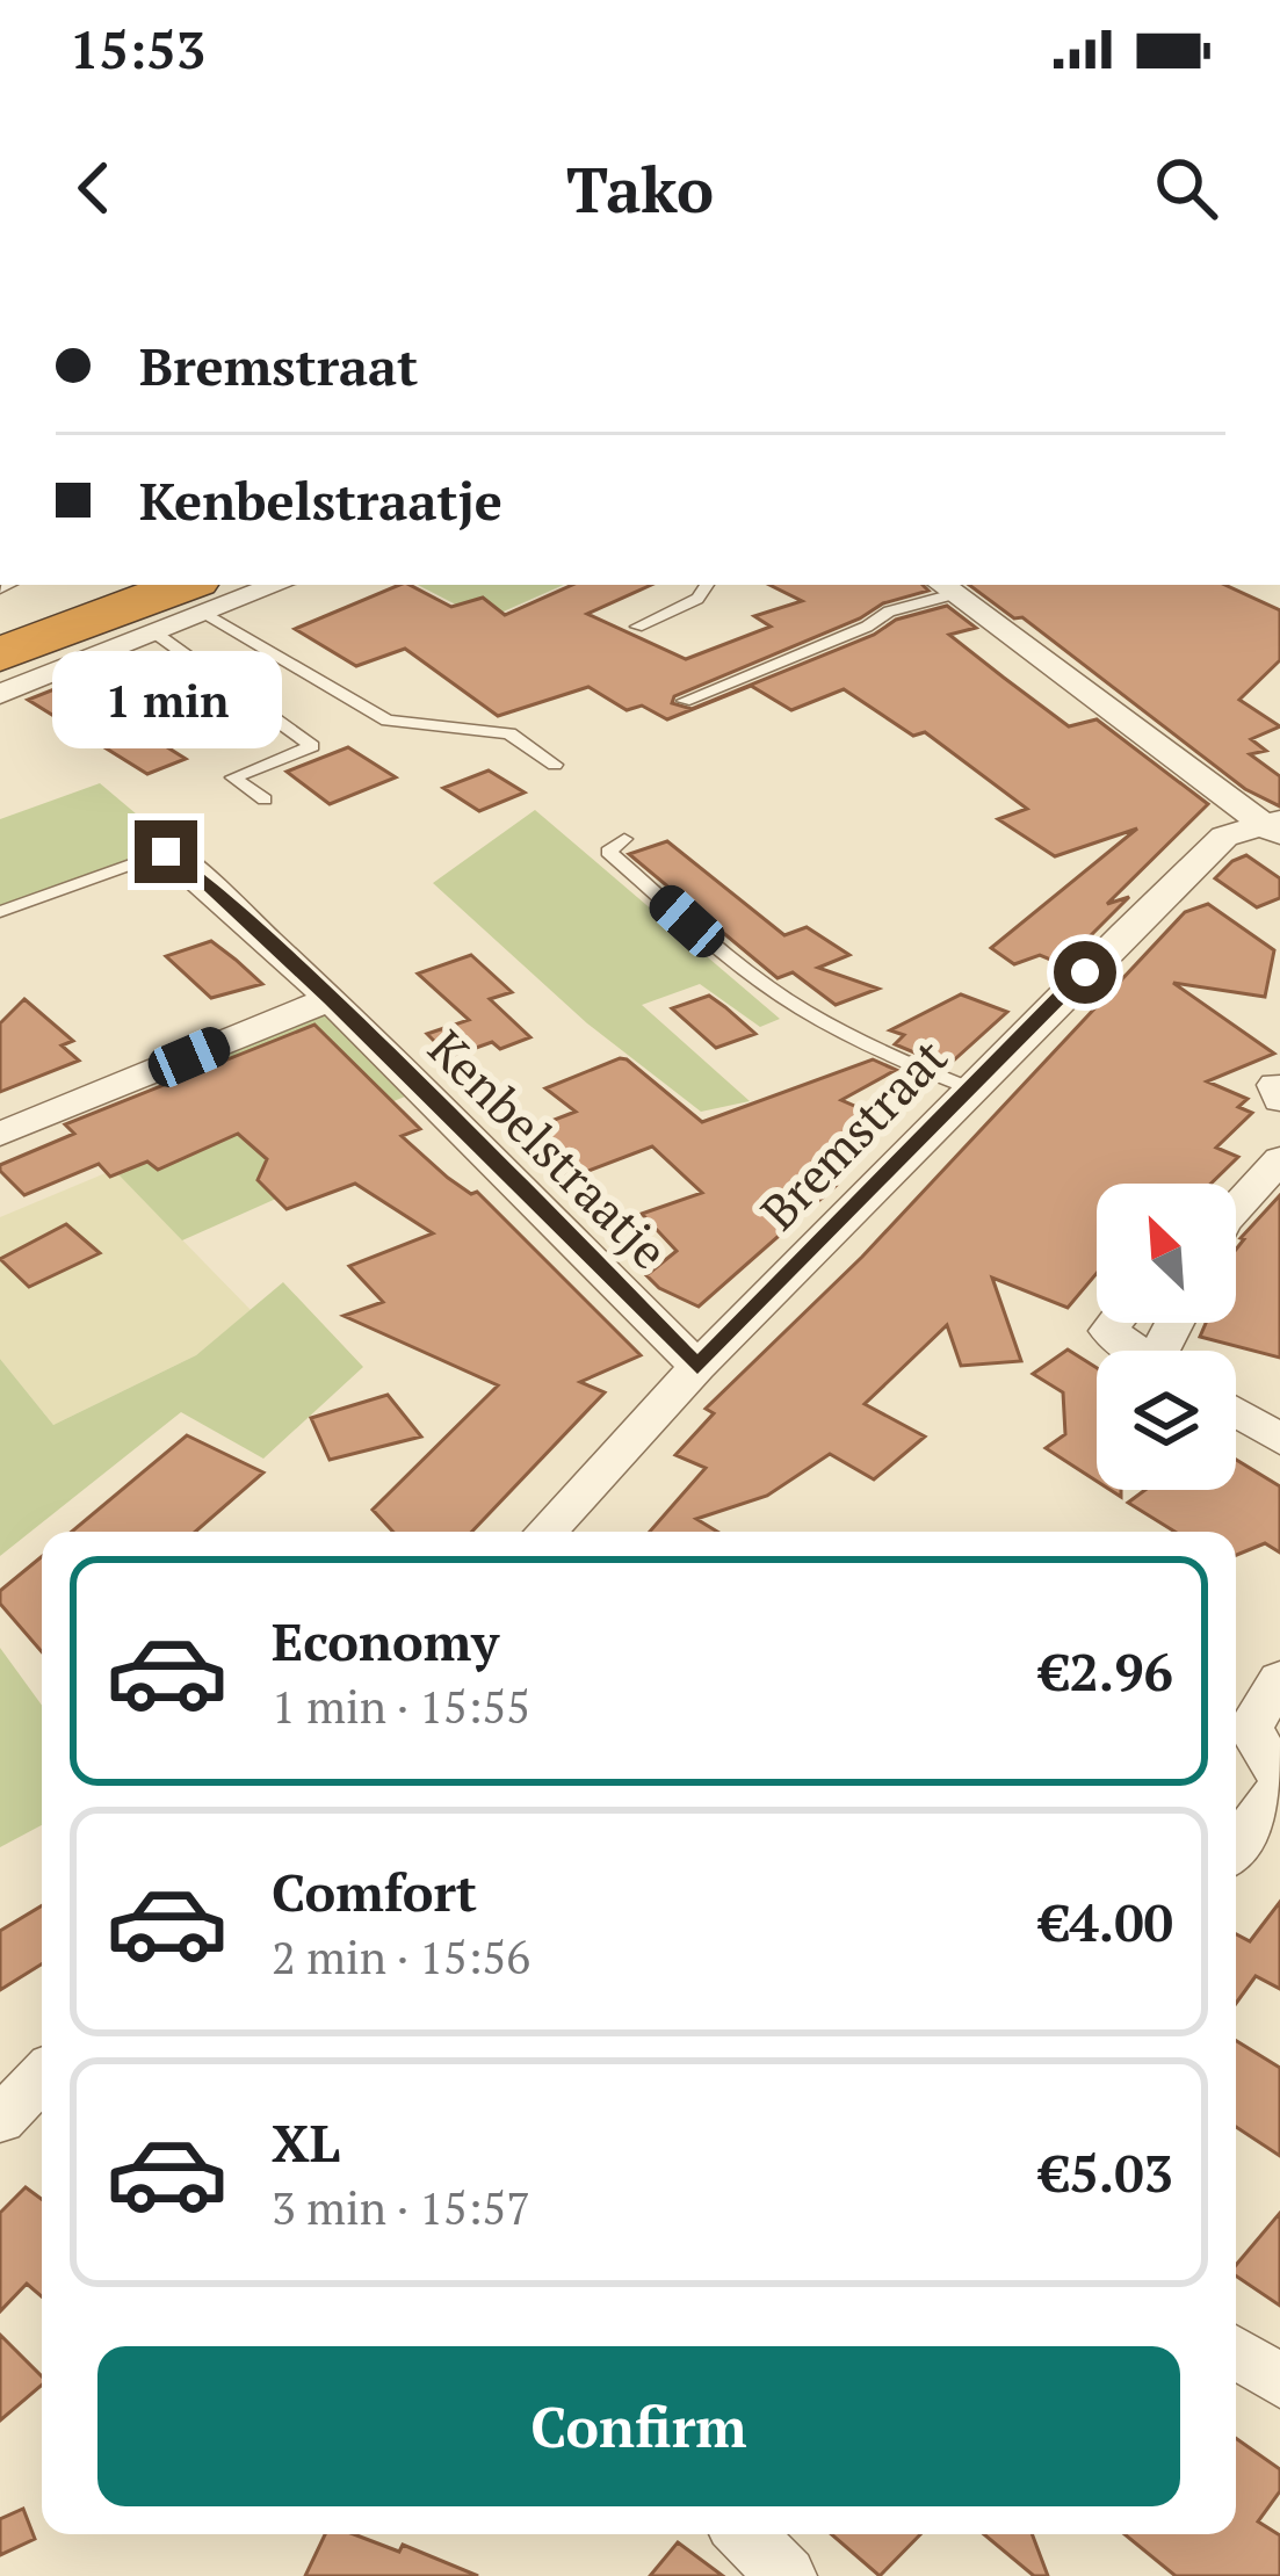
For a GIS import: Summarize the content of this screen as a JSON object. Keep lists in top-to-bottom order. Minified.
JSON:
{"streets":{"street":["Bremstraat","Kenbelstraatje"]},"crossings":[["Bremstraat","Kenbelstraatje"]],"north":"top left","page":{"status":"15:53","header":"Tako","banner":["Bremstraat","Kenbelstraatje"],"bubble":"1 min","list":[{"name":"Economy","note":"1 min · 15:55","value":"€2.96"},{"name":"Comfort","note":"2 min · 15:56","value":"€4.00"},{"name":"XL","note":"3 min · 15:57","value":"€5.03"}],"buttons":"Confirm"}}
